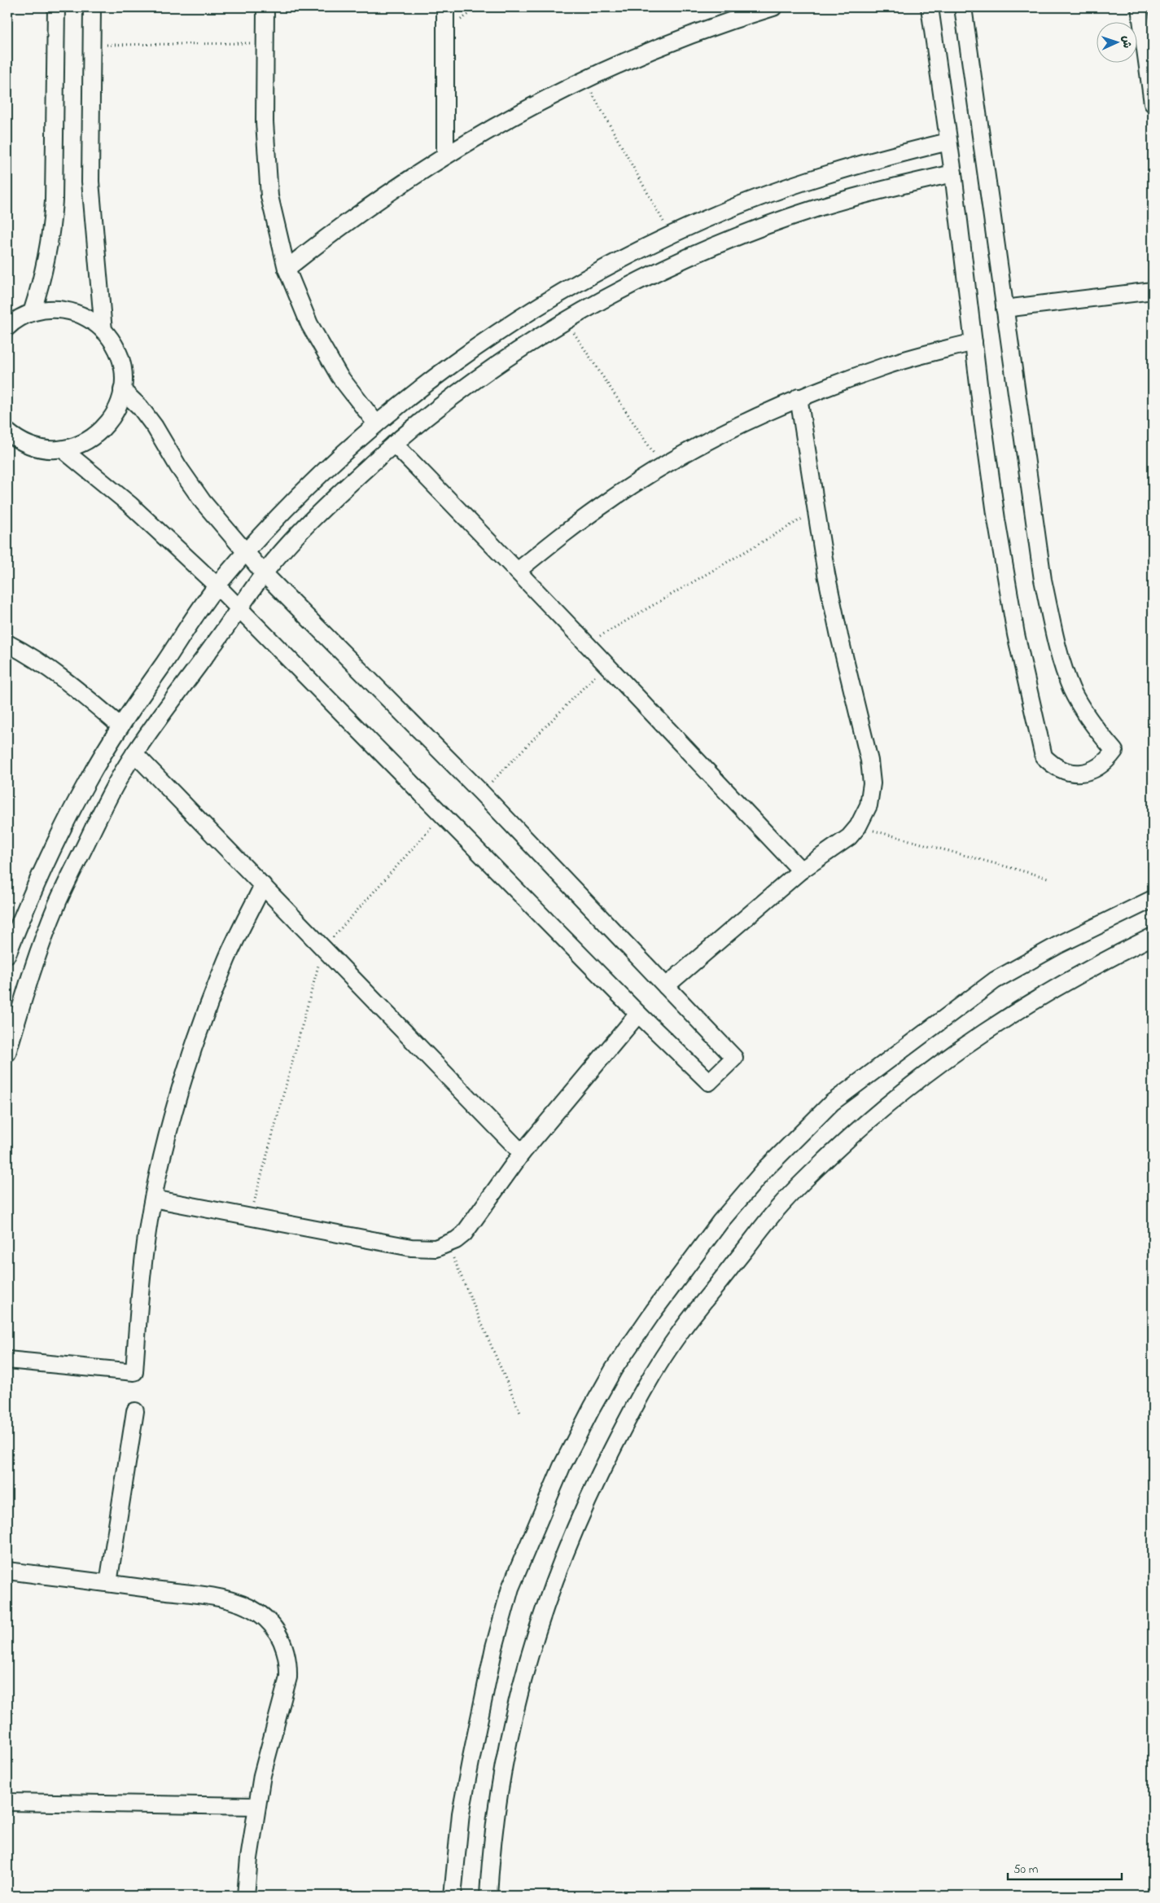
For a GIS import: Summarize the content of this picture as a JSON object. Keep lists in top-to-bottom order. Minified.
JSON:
{"scale_bar":"50 m","north":"right"}
